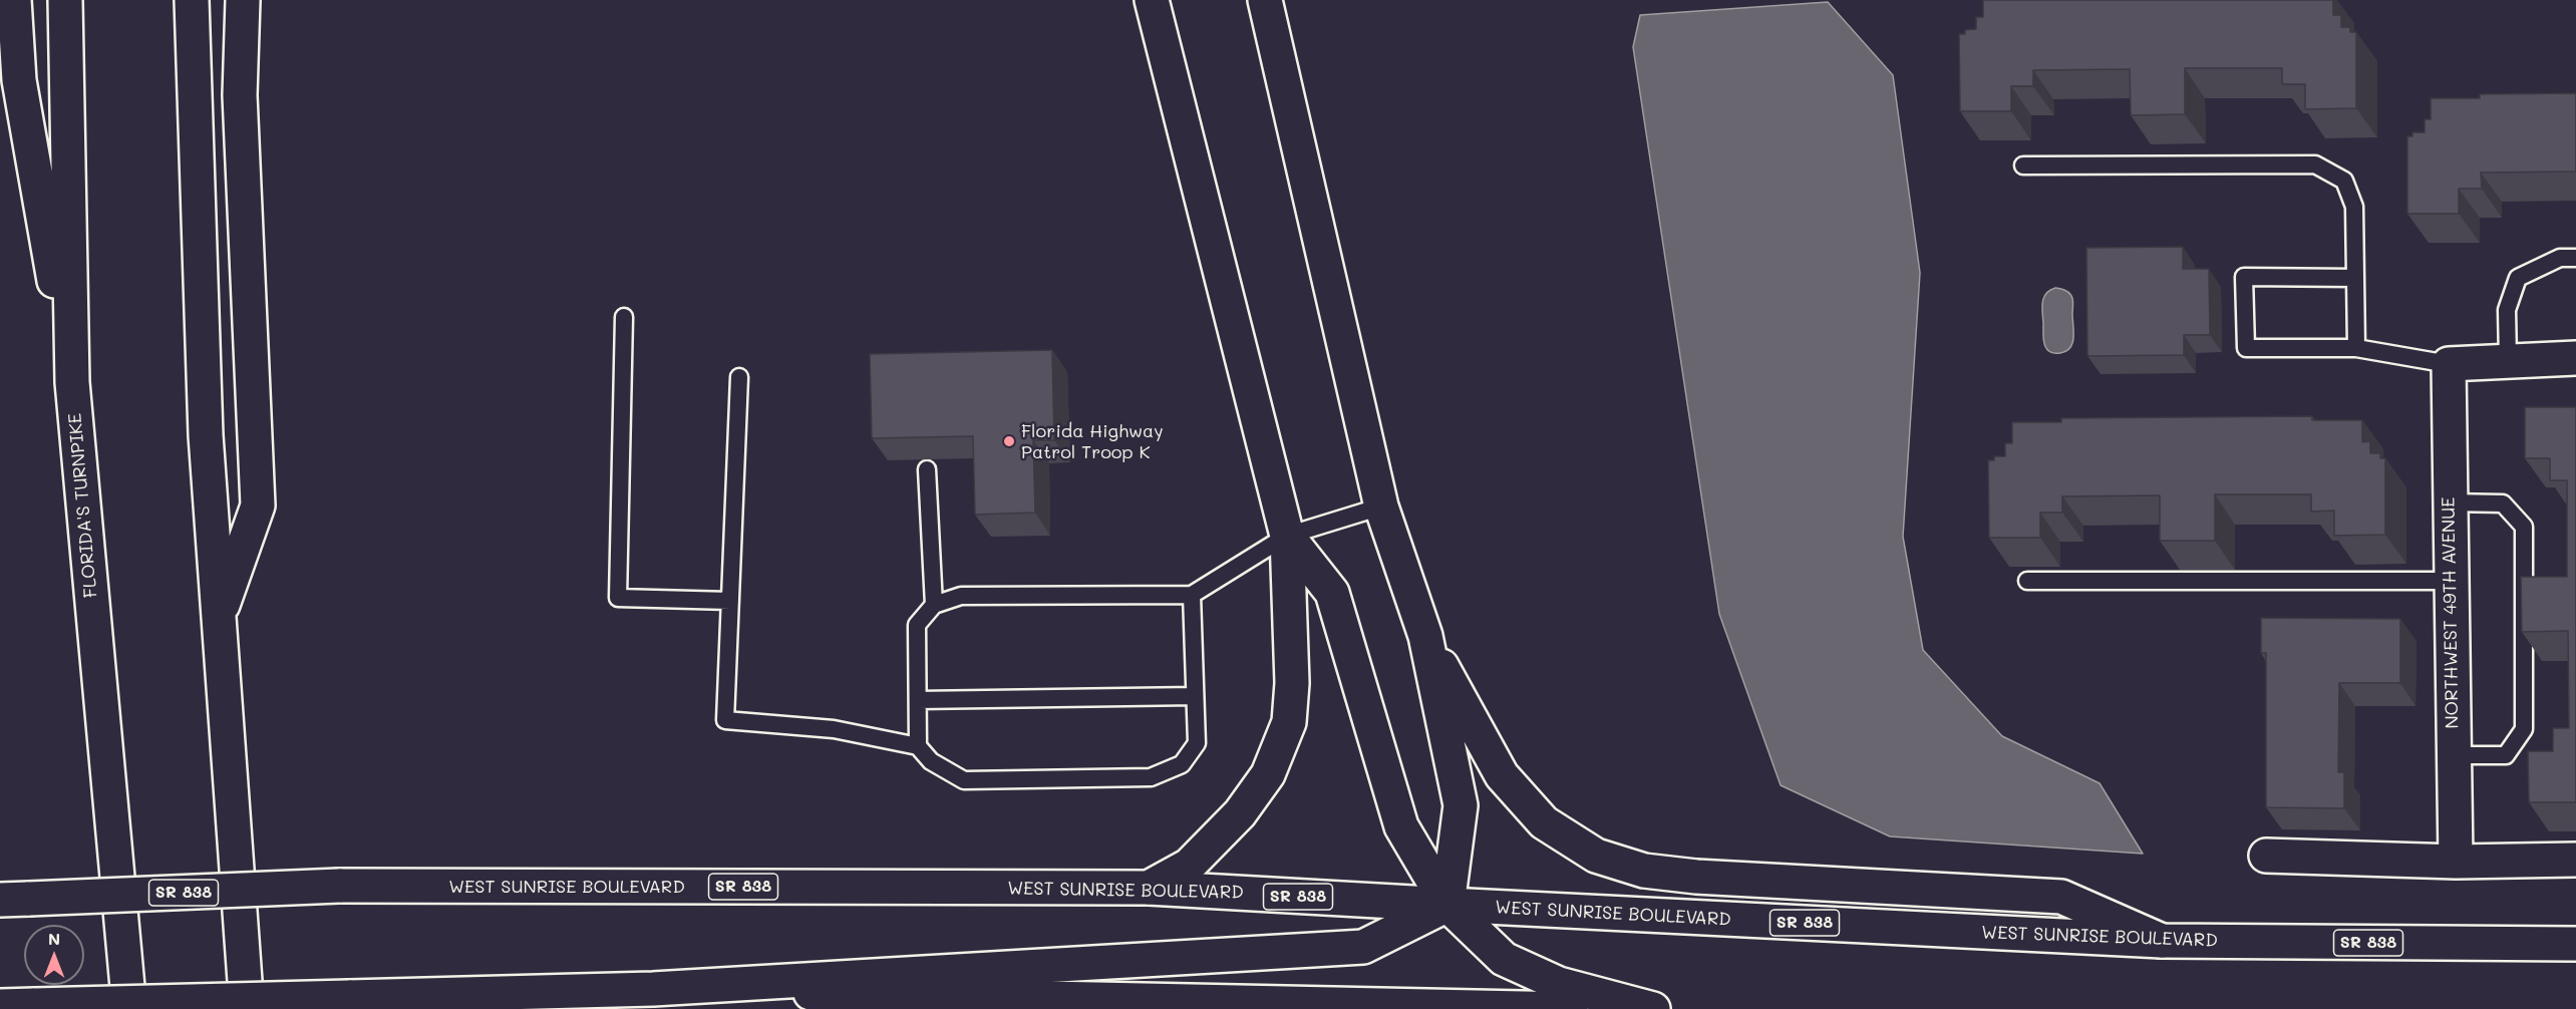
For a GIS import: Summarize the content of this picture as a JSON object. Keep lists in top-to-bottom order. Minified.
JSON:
{"streets":{"main road":["FLORIDA'S TURNPIKE","NORTHWEST 49TH AVENUE","WEST SUNRISE BOULEVARD","SR 838"]},"places":["Florida Highway Patrol Troop K"],"north":"top"}
